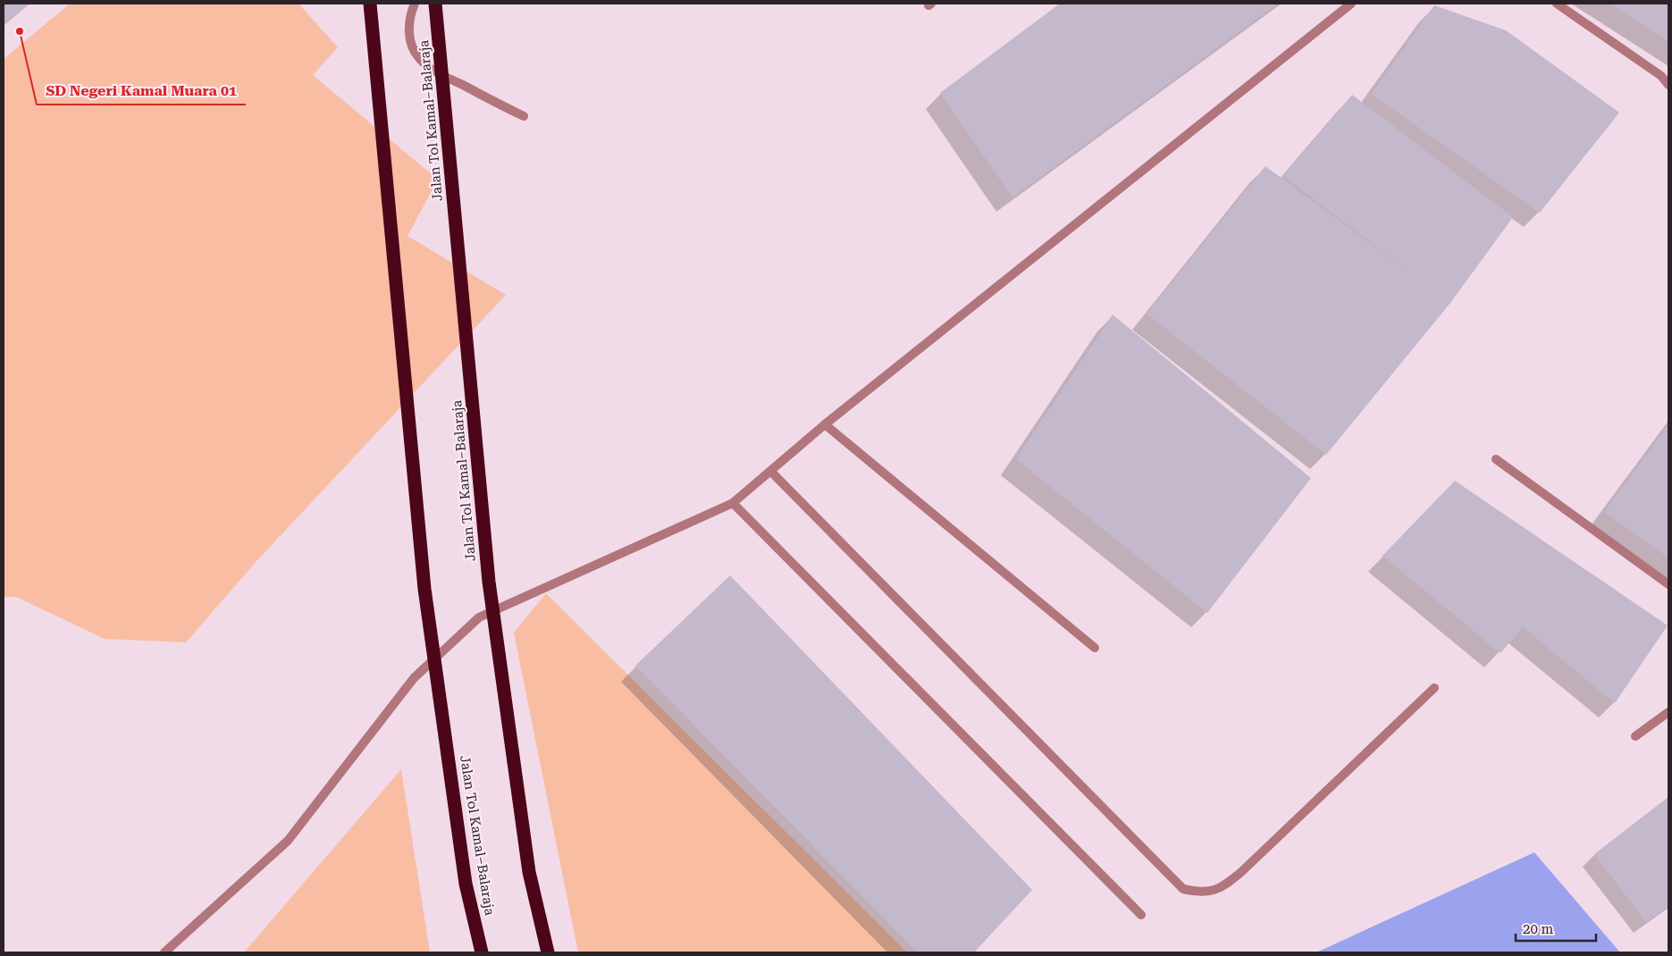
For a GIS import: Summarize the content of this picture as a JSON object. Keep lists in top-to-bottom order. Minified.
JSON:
{"streets":{"highway":["Jalan Tol Kamal–Balaraja"]},"places":["SD Negeri Kamal Muara 01"],"scale_bar":"20 m"}
